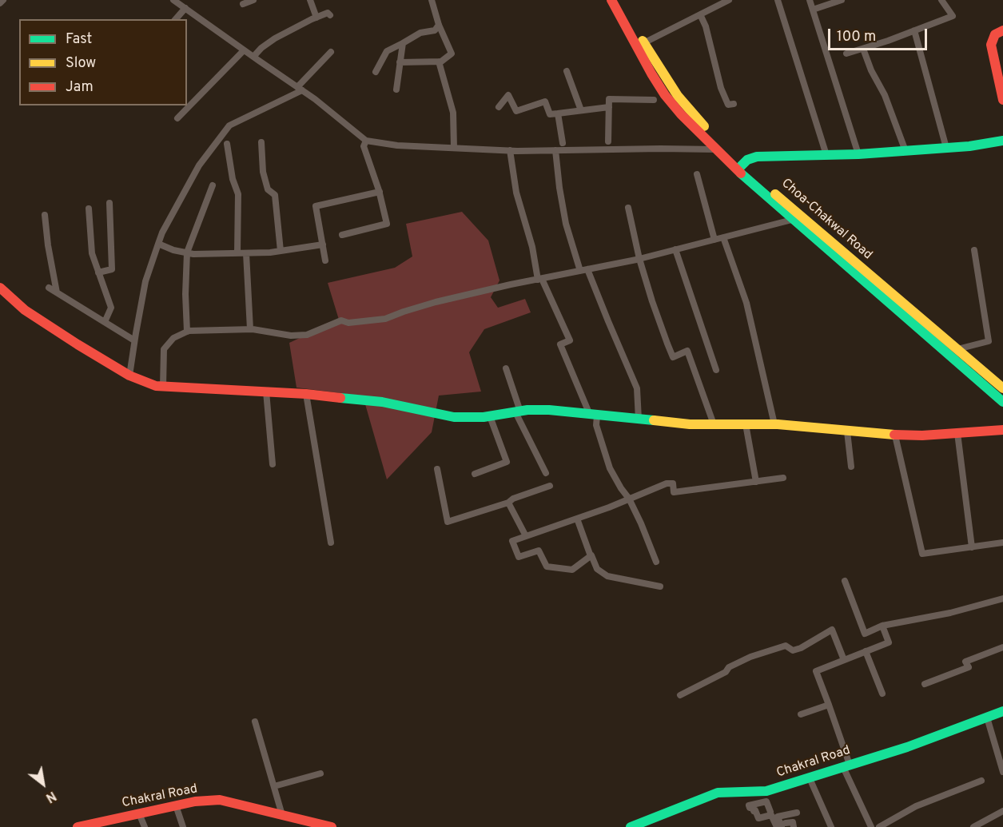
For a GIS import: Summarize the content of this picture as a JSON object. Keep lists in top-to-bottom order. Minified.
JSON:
{"streets":{"main road":["Choa-Chakwal Road","Chakral Road"]},"legend":["Fast","Slow","Jam"],"scale_bar":"100 m","north":"bottom right"}
